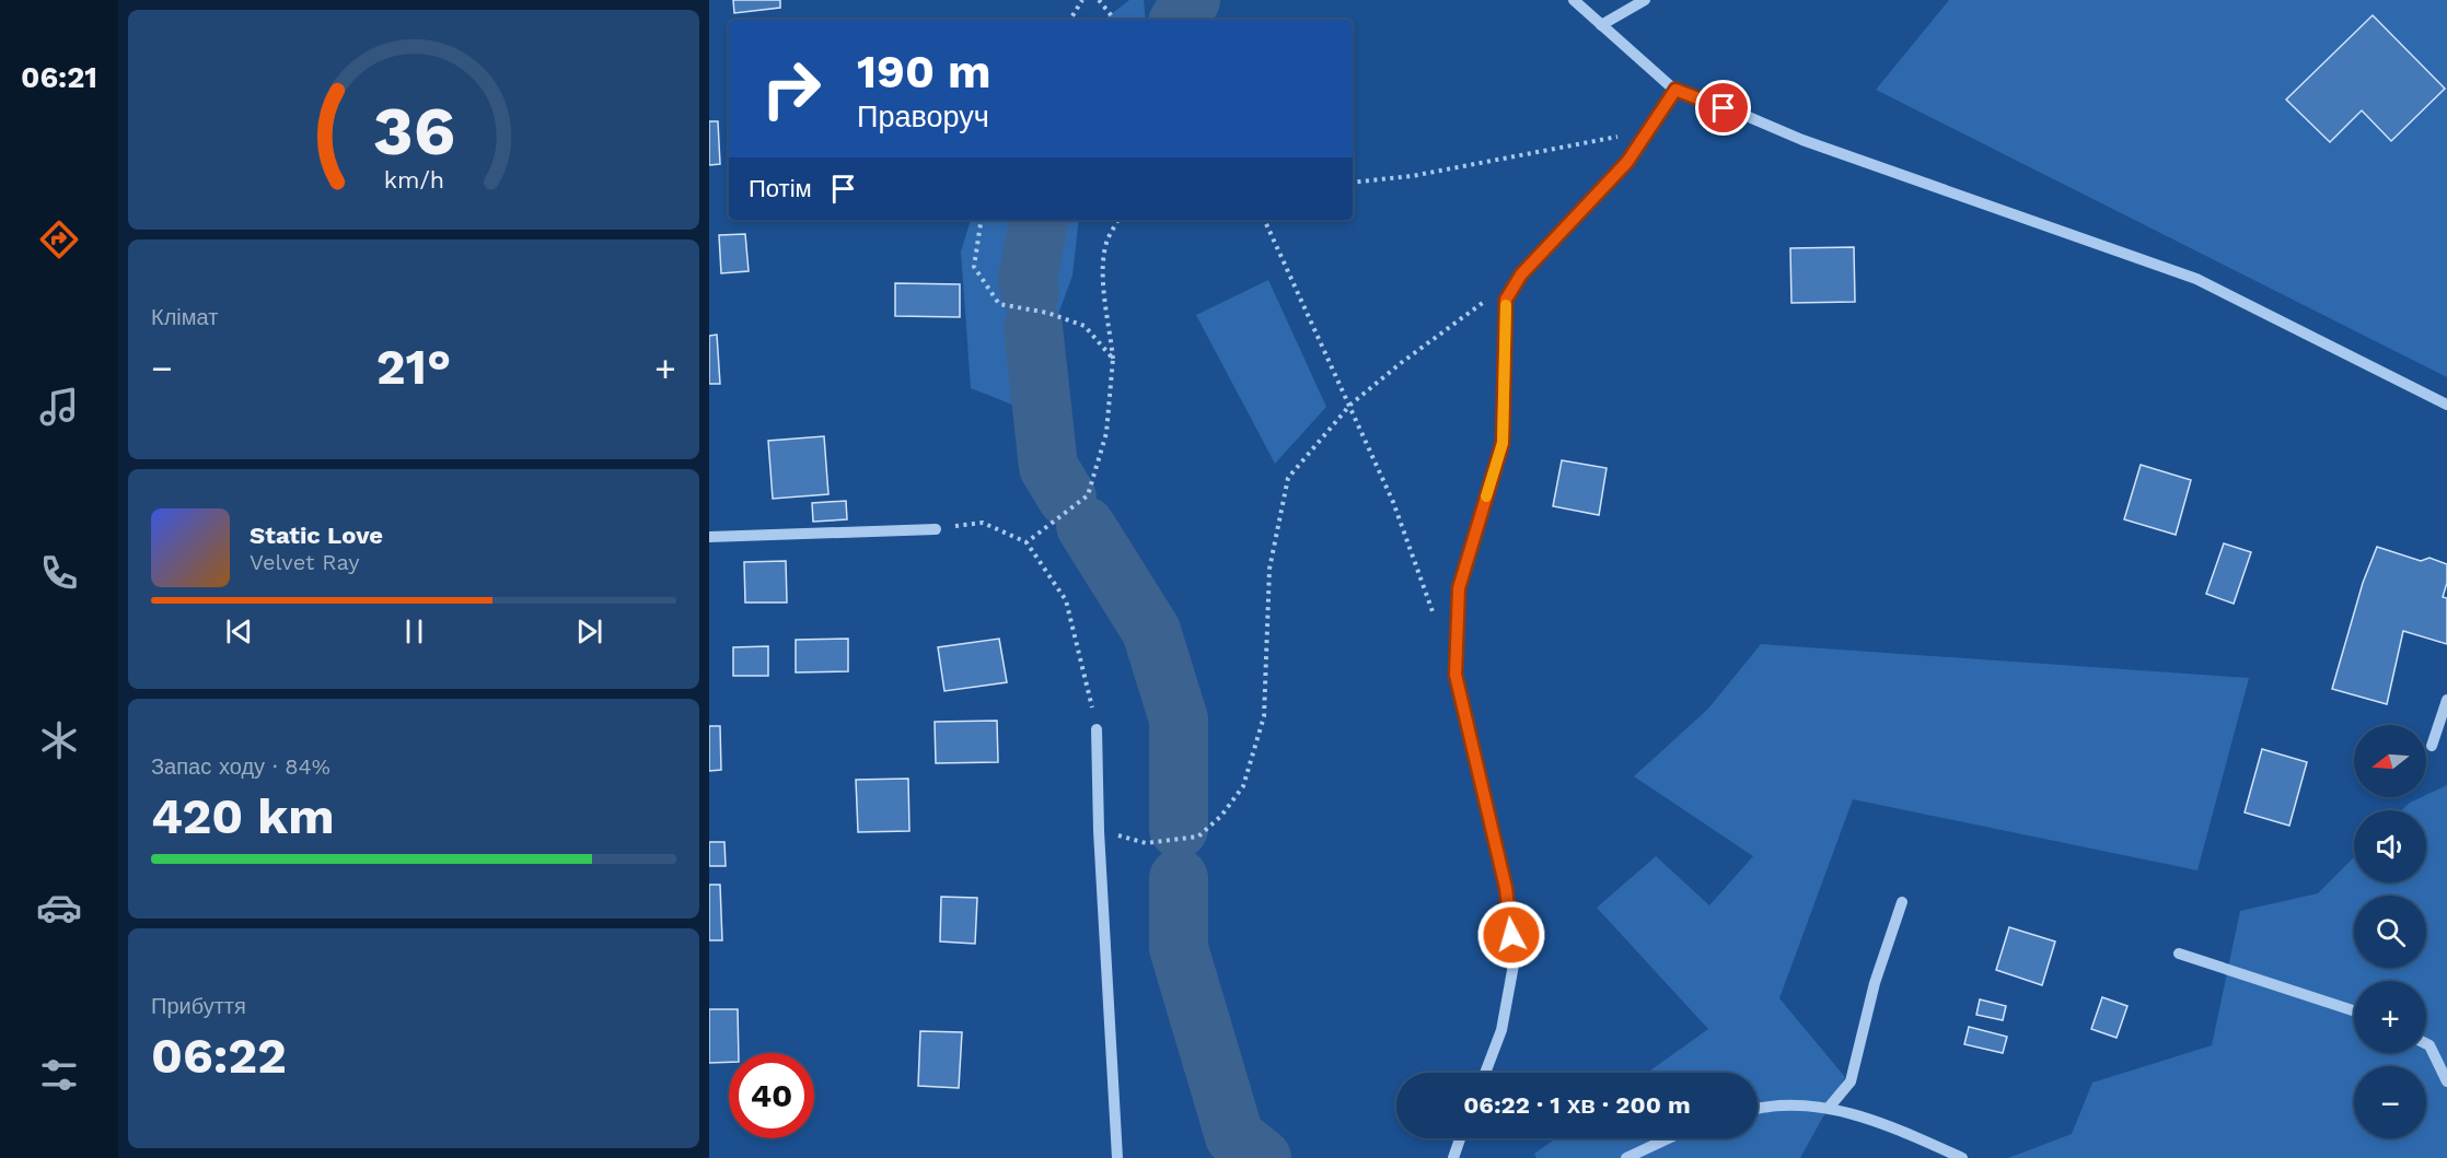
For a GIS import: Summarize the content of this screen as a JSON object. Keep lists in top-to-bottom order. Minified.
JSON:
{"north":"left","page":{"tabs":"06:21","turn":["190 m","Праворуч"],"then":"Потім","tile":["Клімат",["Запас ходу · 84%","420 km"],["Прибуття","06:22"]],"heat":["−","21°","+"],"song":["Static Love","Velvet Ray"],"map_buttons":["+","−"],"limit":"40","trip":"06:22 · 1 хв · 200 m","gauge":["36","km/h"]}}
